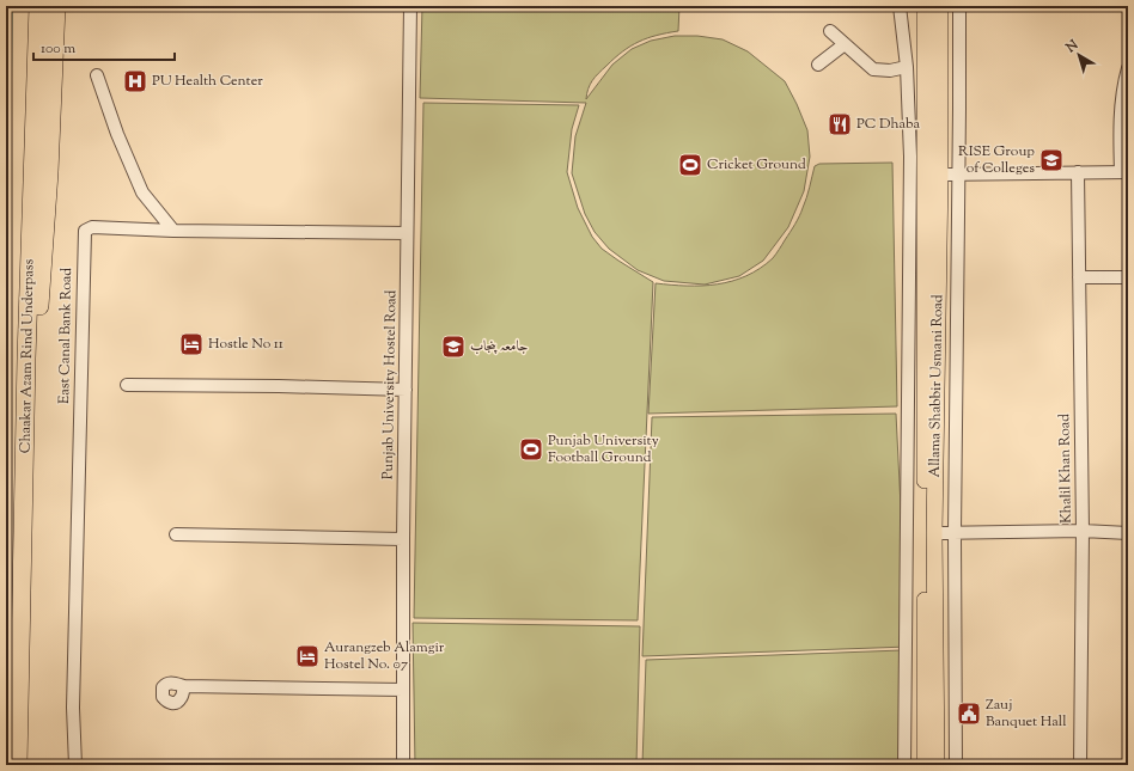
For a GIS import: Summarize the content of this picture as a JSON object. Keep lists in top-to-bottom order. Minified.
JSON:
{"streets":{"highway":["Chaakar Azam Rind Underpass"],"main road":["Allama Shabbir Usmani Road"],"street":["East Canal Bank Road","Punjab University Hostel Road","Khalil Khan Road"]},"crossings":[["East Canal Bank Road","Punjab University Hostel Road"]],"places":{"hospital":["PU Health Center"],"restaurant":["PC Dhaba"],"school or university":["RISE Group of Colleges","جامعہ پنجاب"],"sports":["Cricket Ground","Punjab University Football Ground"],"hotel":["Hostle No 11","Aurangzeb Alamgir Hostel No. 07"],"public building":["Zauj Banquet Hall"]},"scale_bar":"100 m","north":"top left"}
